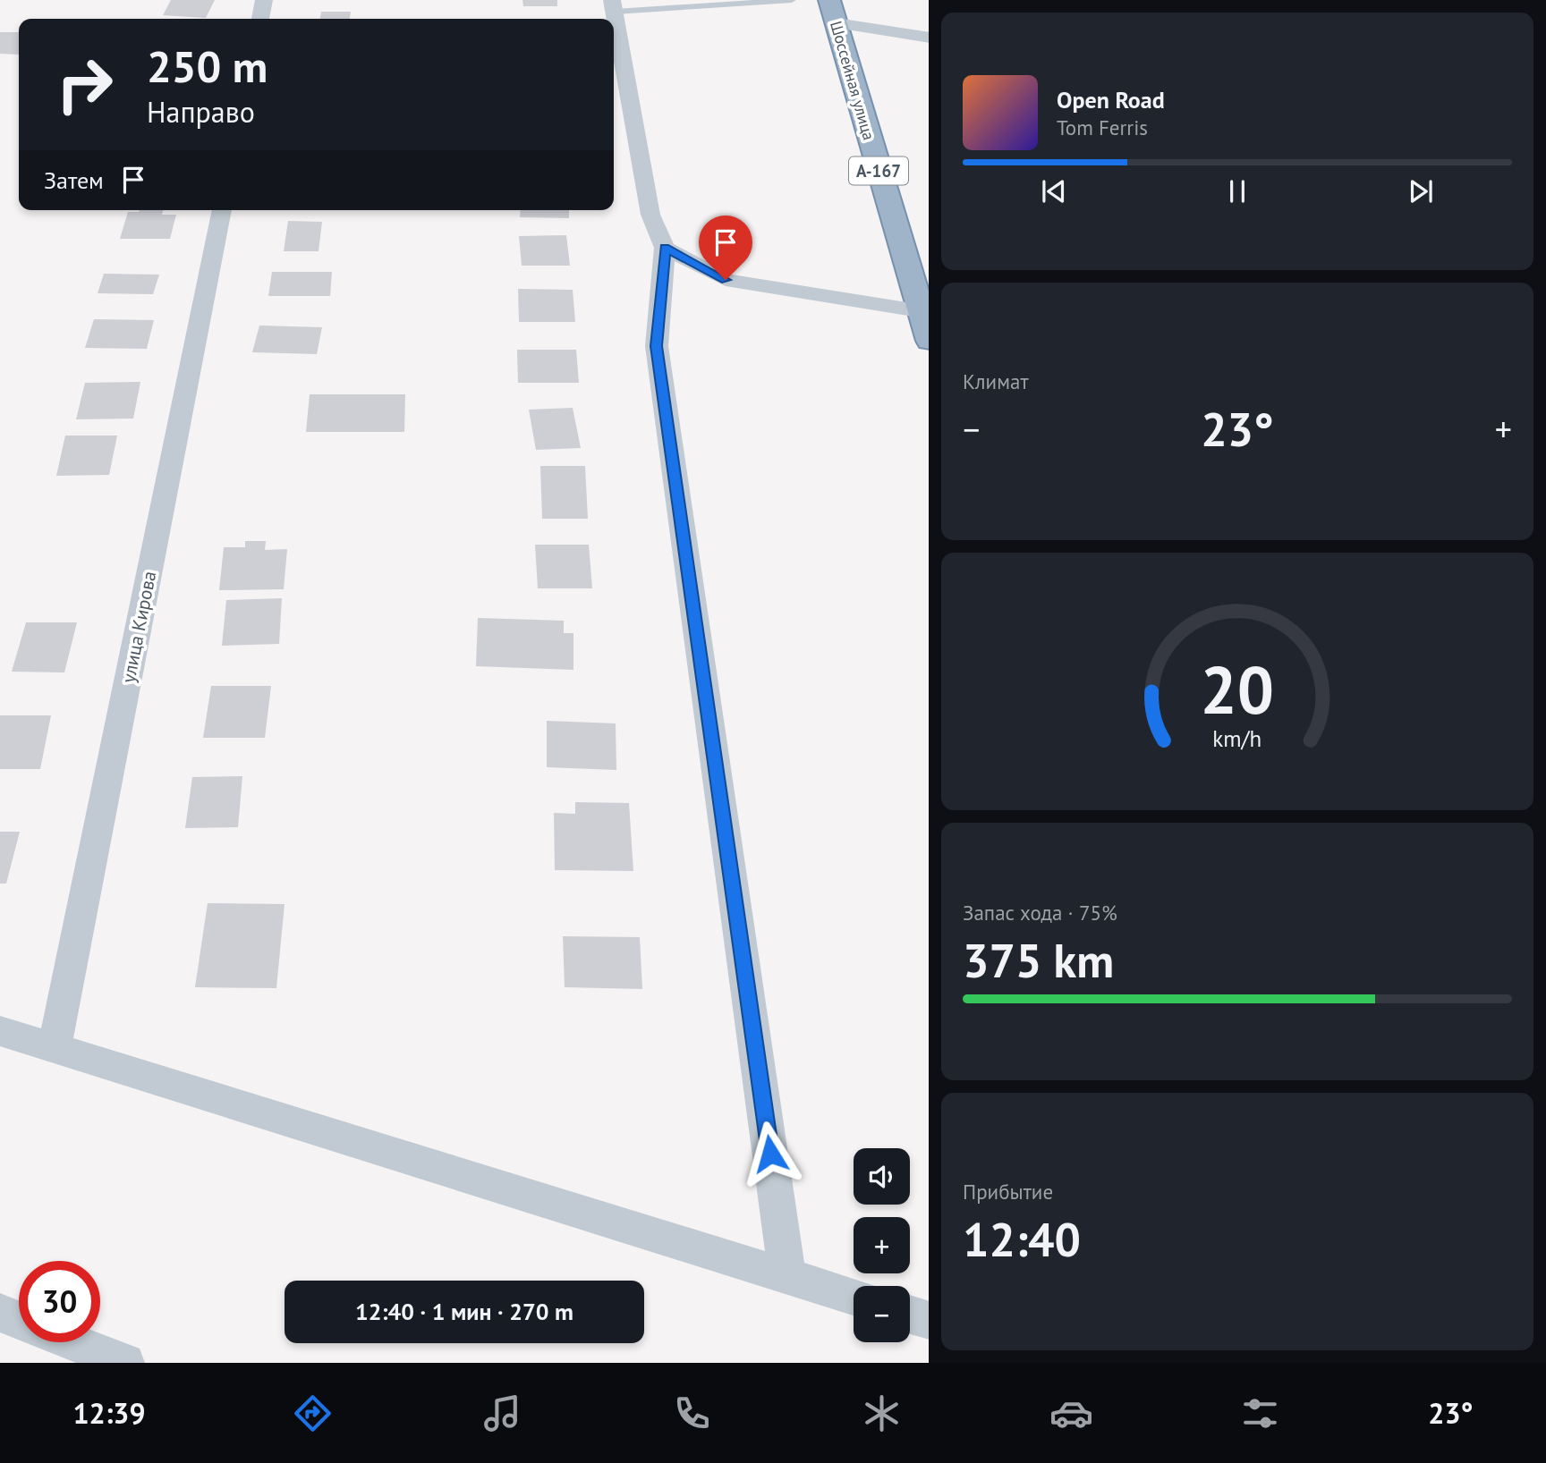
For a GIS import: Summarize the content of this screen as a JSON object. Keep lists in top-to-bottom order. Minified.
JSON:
{"streets":{"highway":["Шоссейная улица","А-167"],"street":["улица Кирова"]},"page":{"turn":["250 m","Направо"],"song":["Open Road","Tom Ferris"],"then":"Затем","tile":["Климат",["Запас хода · 75%","375 km"],["Прибытие","12:40"]],"heat":["−","23°","+"],"map_buttons":["+","−"],"limit":"30","trip":"12:40 · 1 мин · 270 m","tabs":["12:39","23°"],"gauge":["20","km/h"]}}
